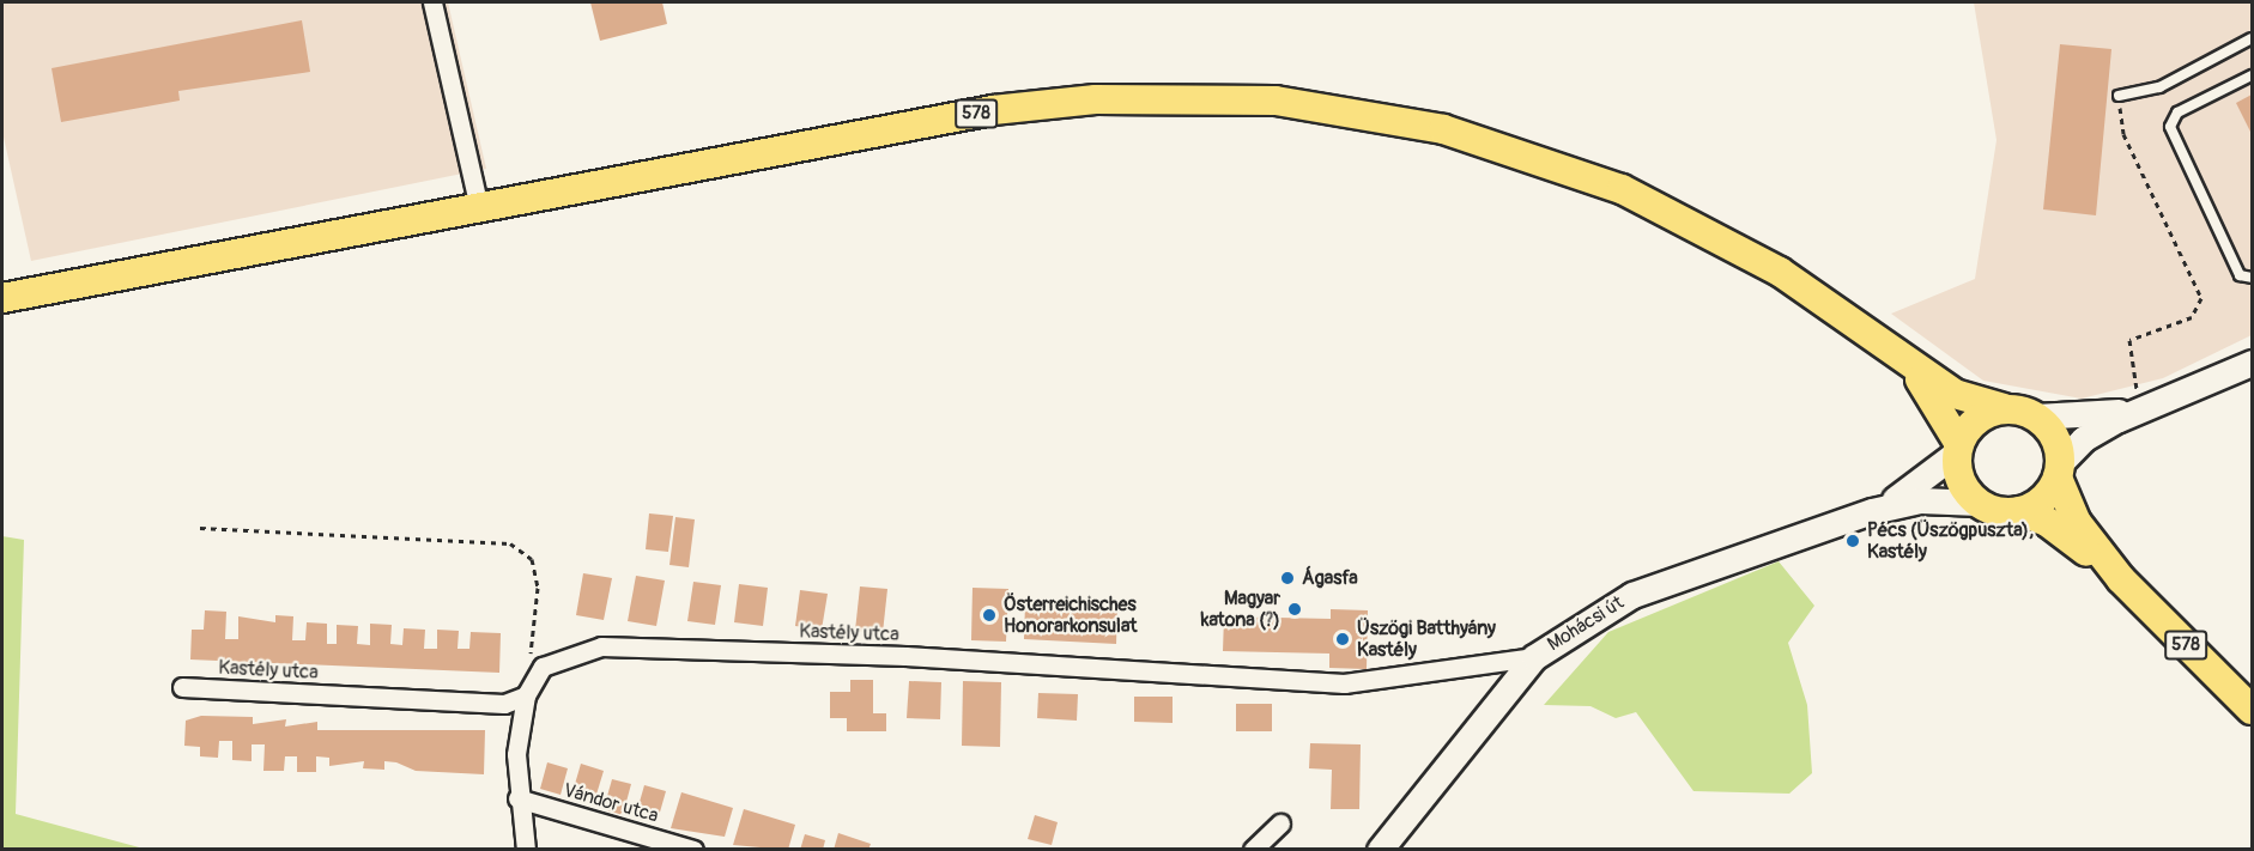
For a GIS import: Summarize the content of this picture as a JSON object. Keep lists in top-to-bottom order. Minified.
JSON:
{"streets":{"main road":["578","Mohácsi út"],"street":["Kastély utca","Vándor utca"]},"crossings":[["Mohácsi út","Kastély utca"]],"places":["Pécs (Üszögpuszta), Kastély","Ágasfa","Magyar katona (?)","Österreichisches Honorarkonsulat","Üszögi Batthyány Kastély"]}
